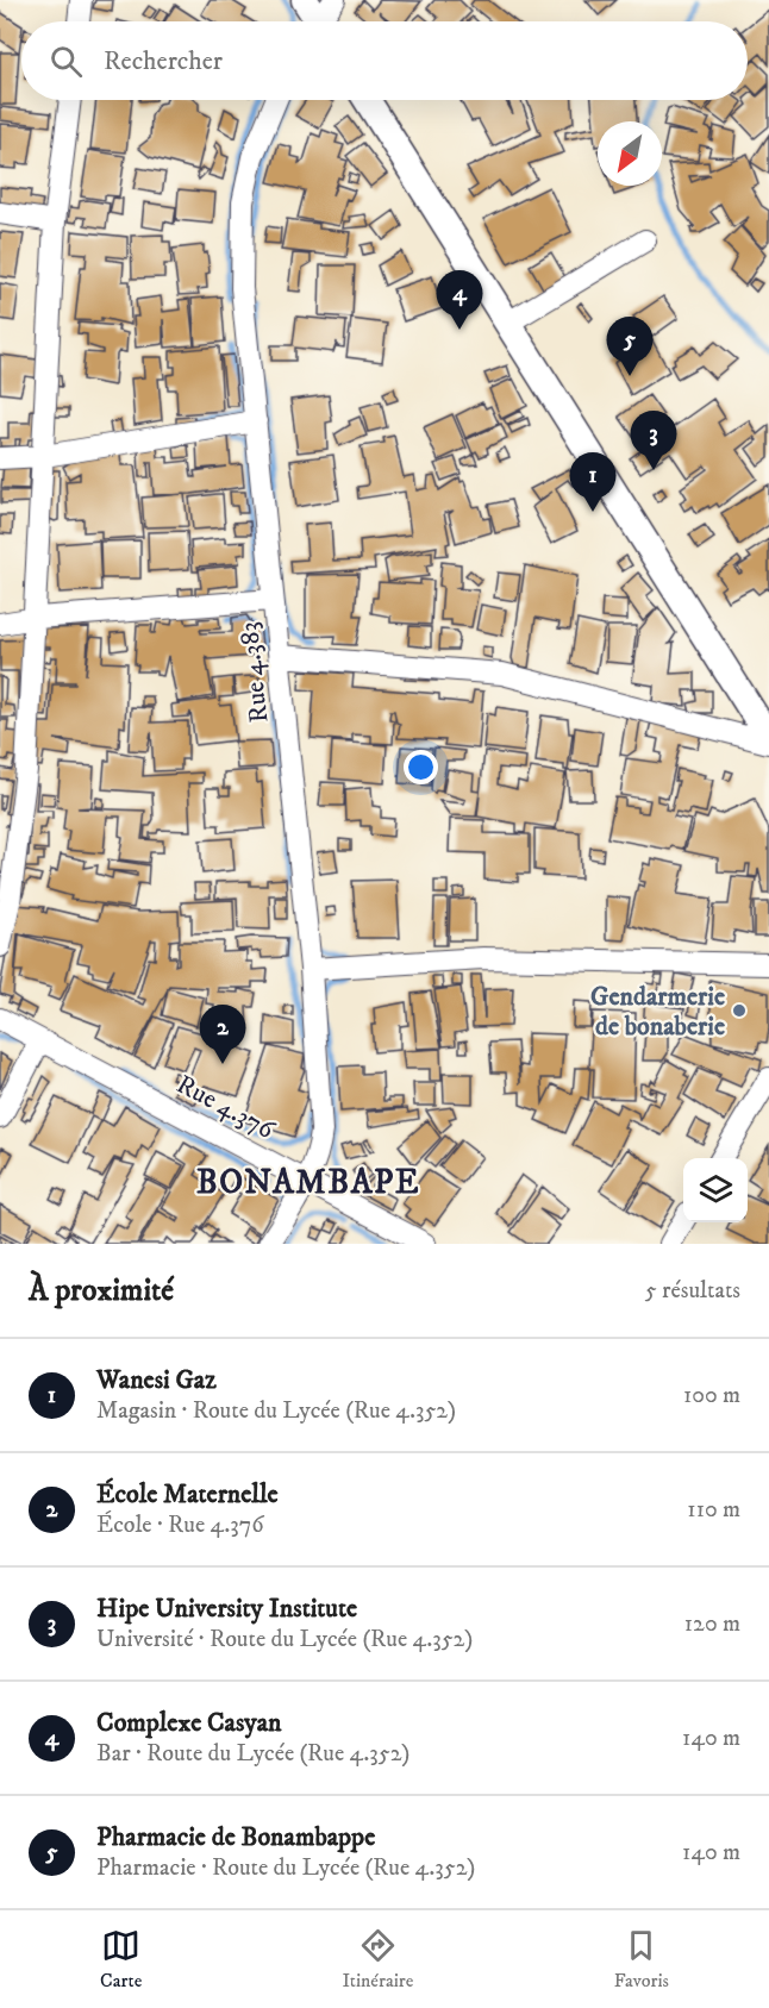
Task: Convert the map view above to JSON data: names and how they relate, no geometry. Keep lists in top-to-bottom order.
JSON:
{
  "streets": {
    "street": ["Rue 4.383", "Rue 4.376"]
  },
  "crossings": [
    ["Rue 4.383", "Rue 4.376"]
  ],
  "districts": ["BONAMBAPE"],
  "places": ["Gendarmerie de bonaberie"],
  "north": "bottom left",
  "page": {
    "search": "Rechercher",
    "pins": [
      "4",
      "5",
      "3",
      "1",
      "2"
    ],
    "heading": ["À proximité", "5 résultats"],
    "list": [
      {
        "mark": "1",
        "name": "Wanesi Gaz",
        "note": "Magasin · Route du Lycée (Rue 4.352)",
        "value": "100 m"
      },
      {
        "mark": "2",
        "name": "École Maternelle",
        "note": "École · Rue 4.376",
        "value": "110 m"
      },
      {
        "mark": "3",
        "name": "Hipe University Institute",
        "note": "Université · Route du Lycée (Rue 4.352)",
        "value": "120 m"
      },
      {
        "mark": "4",
        "name": "Complexe Casyan",
        "note": "Bar · Route du Lycée (Rue 4.352)",
        "value": "140 m"
      },
      {
        "mark": "5",
        "name": "Pharmacie de Bonambappe",
        "note": "Pharmacie · Route du Lycée (Rue 4.352)",
        "value": "140 m"
      }
    ],
    "nav": ["Carte", "Itinéraire", "Favoris"]
  }
}
